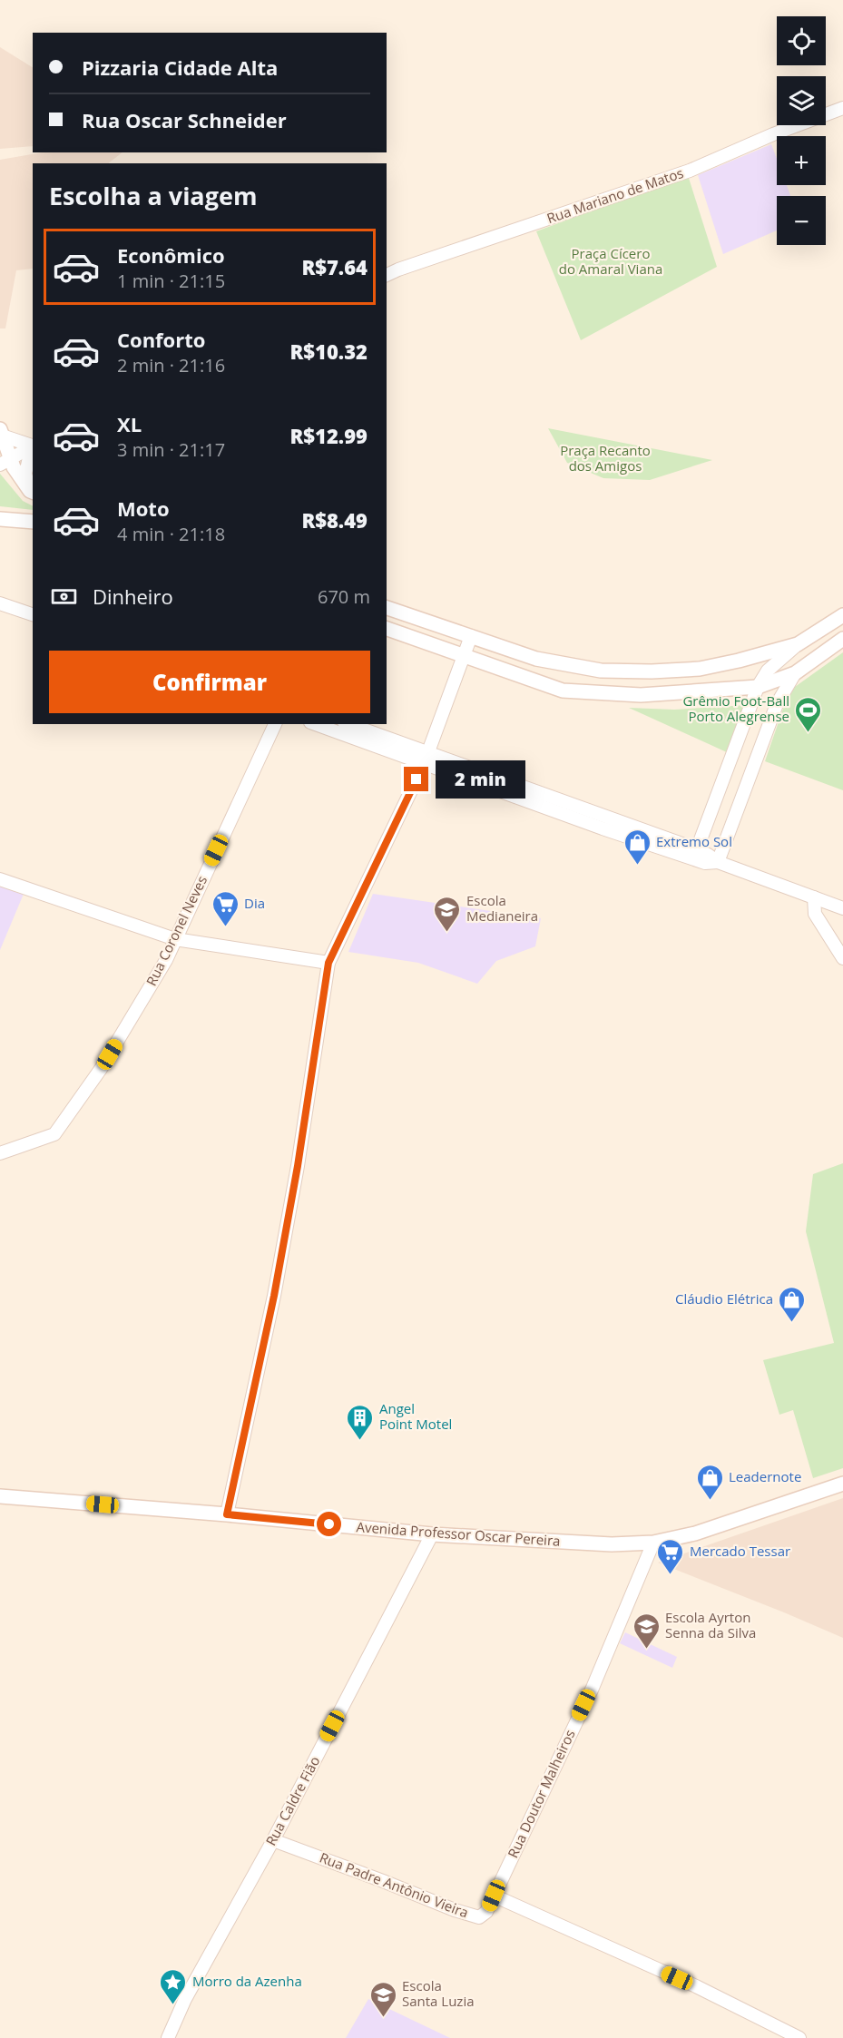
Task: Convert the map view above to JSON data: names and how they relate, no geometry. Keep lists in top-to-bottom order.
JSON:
{
  "streets": {
    "main road": ["Avenida Professor Oscar Pereira"],
    "street": [
      "Rua Mariano de Matos",
      "Rua Coronel Neves",
      "Rua Doutor Malheiros",
      "Rua Caldre Fião",
      "Rua Padre Antônio Vieira"
    ]
  },
  "crossings": [
    ["Avenida Professor Oscar Pereira", "Rua Doutor Malheiros"],
    ["Avenida Professor Oscar Pereira", "Rua Caldre Fião"],
    ["Rua Doutor Malheiros", "Rua Padre Antônio Vieira"],
    ["Rua Caldre Fião", "Rua Padre Antônio Vieira"]
  ],
  "parks": ["Praça Cícero do Amaral Viana", "Praça Recanto dos Amigos"],
  "places": {
    "sports": ["Grêmio Foot-Ball Porto Alegrense"],
    "shop": ["Extremo Sol", "Cláudio Elétrica", "Leadernote"],
    "supermarket": ["Dia", "Mercado Tessar"],
    "school or university": ["Escola Medianeira", "Escola Ayrton Senna da Silva", "Escola Santa Luzia"],
    "building": ["Angel Point Motel"],
    "place": ["Morro da Azenha"]
  },
  "page": {
    "map_buttons": ["+", "−"],
    "banner": ["Pizzaria Cidade Alta", "Rua Oscar Schneider"],
    "heading": "Escolha a viagem",
    "list": [
      {
        "name": "Econômico",
        "note": "1 min · 21:15",
        "value": "R$7.64"
      },
      {
        "name": "Conforto",
        "note": "2 min · 21:16",
        "value": "R$10.32"
      },
      {
        "name": "XL",
        "note": "3 min · 21:17",
        "value": "R$12.99"
      },
      {
        "name": "Moto",
        "note": "4 min · 21:18",
        "value": "R$8.49"
      }
    ],
    "pay": ["Dinheiro", "670 m"],
    "buttons": "Confirmar",
    "bubble": "2 min"
  }
}
